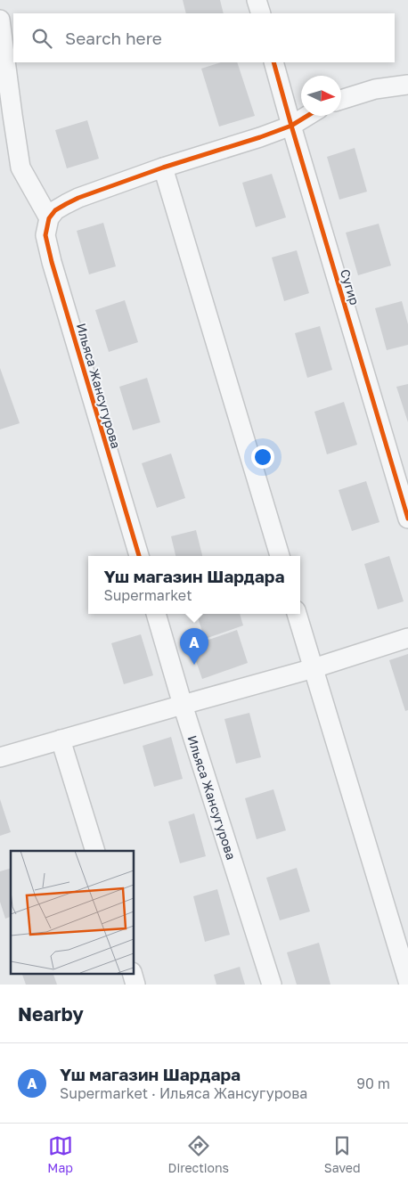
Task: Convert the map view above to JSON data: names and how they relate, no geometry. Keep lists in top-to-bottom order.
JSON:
{
  "streets": {
    "street": ["Сугир", "Ильяса Жансугурова"]
  },
  "north": "right",
  "page": {
    "search": "Search here",
    "popup": ["Үш магазин Шардара", "Supermarket"],
    "pins": "A",
    "heading": "Nearby",
    "list": [
      {
        "mark": "A",
        "name": "Үш магазин Шардара",
        "note": "Supermarket · Ильяса Жансугурова",
        "value": "90 m"
      }
    ],
    "nav": ["Map", "Directions", "Saved"]
  }
}
